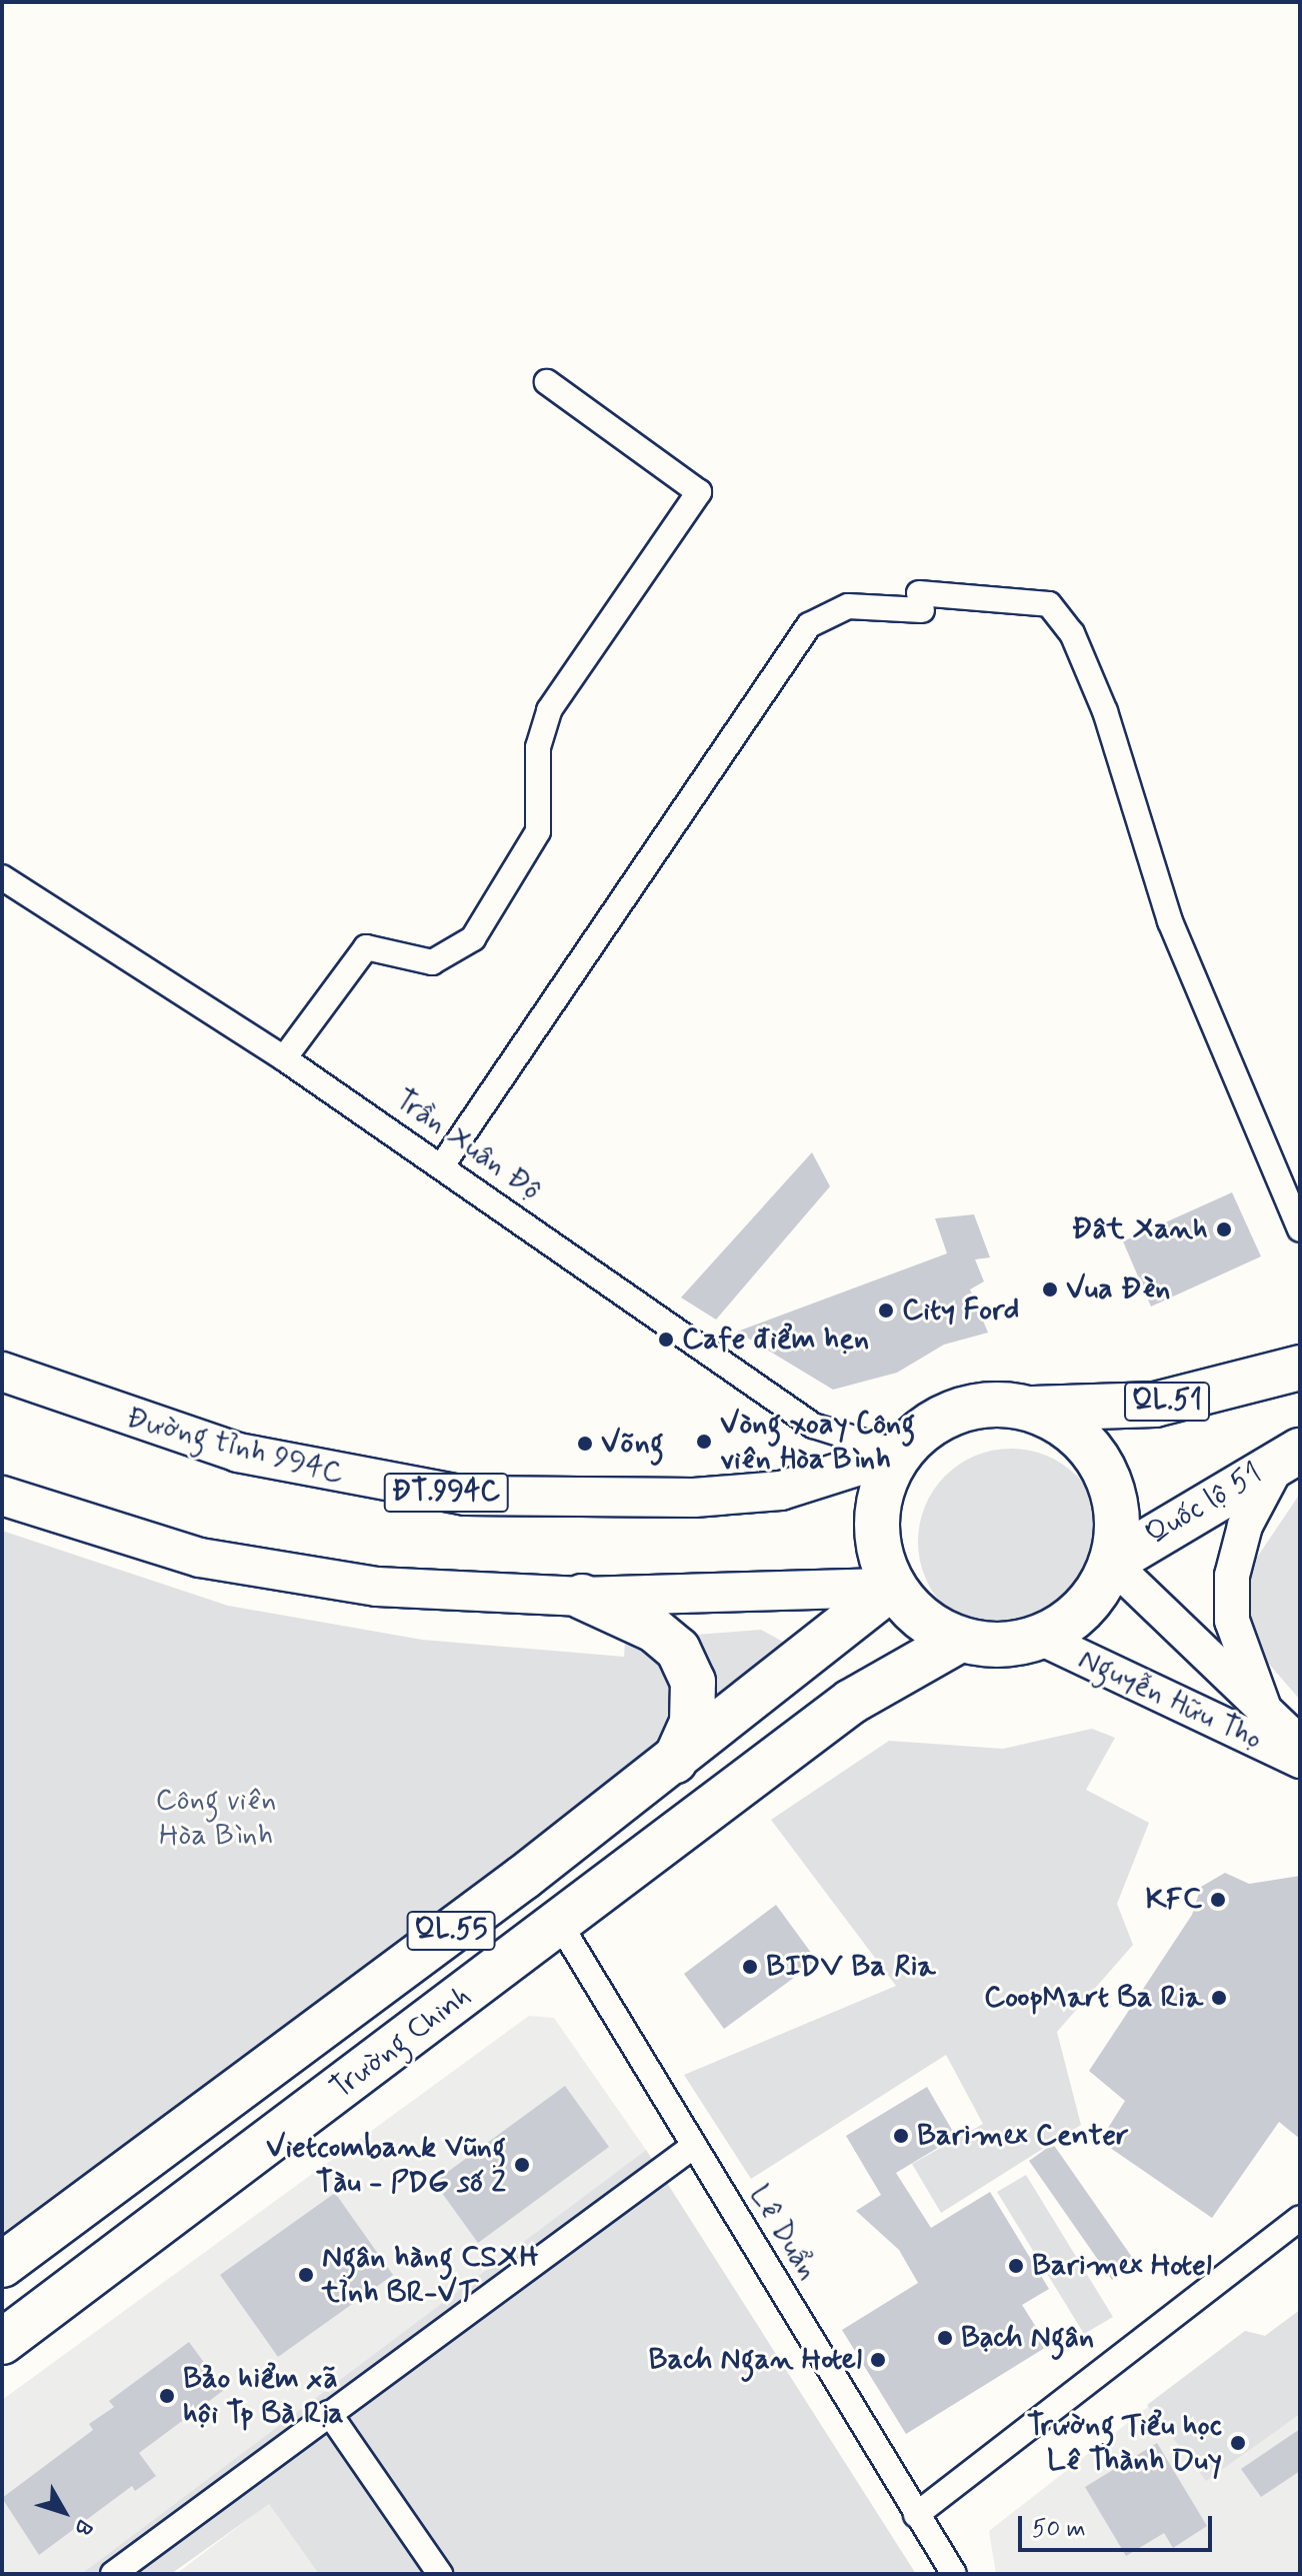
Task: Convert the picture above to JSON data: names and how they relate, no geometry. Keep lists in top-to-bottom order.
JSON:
{
  "streets": {
    "highway": [
      "QL.51",
      "Quốc lộ 51",
      "QL.55",
      "Trường Chinh"
    ],
    "main road": ["Đường tỉnh 994C", "ĐT.994C"],
    "street": ["Trần Xuân Độ", "Nguyễn Hữu Thọ", "Lê Duẩn"]
  },
  "crossings": [
    ["Trần Xuân Độ", "QL.51"],
    ["Trần Xuân Độ", "Đường tỉnh 994C"],
    ["Trần Xuân Độ", "Quốc lộ 51"],
    ["Trần Xuân Độ", "Nguyễn Hữu Thọ"],
    ["Trần Xuân Độ", "Trường Chinh"],
    ["QL.51", "Đường tỉnh 994C"],
    ["QL.51", "Quốc lộ 51"],
    ["QL.51", "Nguyễn Hữu Thọ"],
    ["QL.51", "Trường Chinh"],
    ["Đường tỉnh 994C", "Quốc lộ 51"],
    ["Đường tỉnh 994C", "Nguyễn Hữu Thọ"],
    ["Đường tỉnh 994C", "Trường Chinh"],
    ["Quốc lộ 51", "Nguyễn Hữu Thọ"],
    ["Quốc lộ 51", "Trường Chinh"],
    ["Nguyễn Hữu Thọ", "Trường Chinh"],
    ["Trường Chinh", "Lê Duẩn"]
  ],
  "parks": ["Công viên Hòa Bình"],
  "places": [
    "Đât Xanh",
    "Vua Đèn",
    "City Ford",
    "Cafe điểm hẹn",
    "Vòng xoay Công viên Hòa Bình",
    "Võng",
    "KFC",
    "BIDV Ba Ria",
    "CoopMart Ba Ria",
    "Barimex Center",
    "Vietcombank Vũng Tàu - PDG số 2",
    "Barimex Hotel",
    "Ngân hàng CSXH tỉnh BR-VT",
    "Bạch Ngân",
    "Bach Ngan Hotel",
    "Bảo hiểm xã hội Tp Bà Rịa",
    "Trường Tiểu học Lê Thành Duy"
  ],
  "scale_bar": "50 m",
  "north": "bottom right"
}
